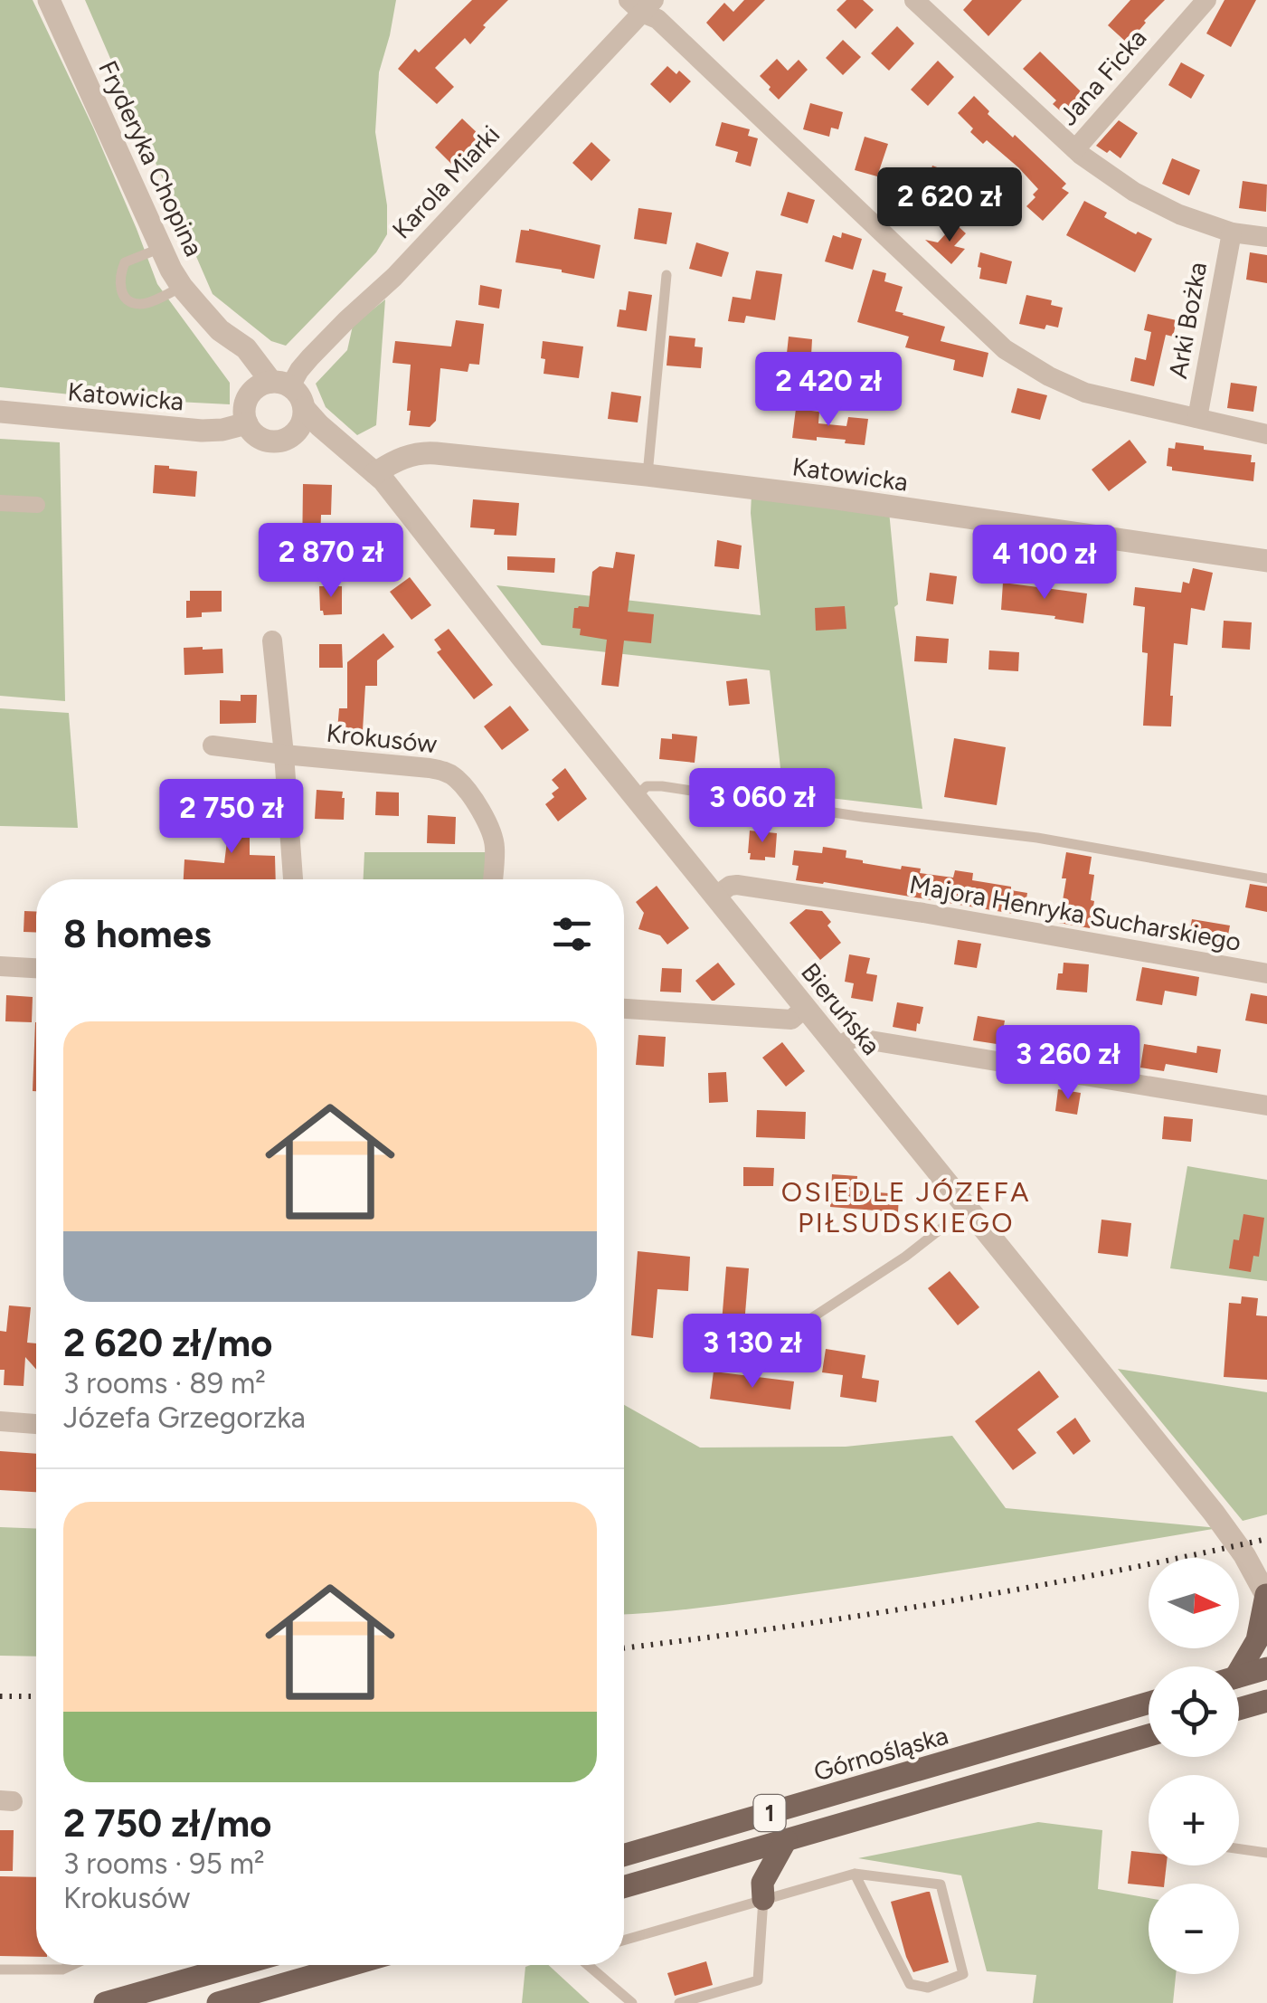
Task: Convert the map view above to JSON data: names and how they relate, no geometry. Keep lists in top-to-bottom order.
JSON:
{
  "streets": {
    "main road": ["Górnośląska", "1"],
    "street": [
      "Jana Ficka",
      "Fryderyka Chopina",
      "Karola Miarki",
      "Arki Bożka",
      "Katowicka",
      "Krokusów",
      "Majora Henryka Sucharskiego",
      "Bieruńska"
    ]
  },
  "crossings": [
    ["Fryderyka Chopina", "Karola Miarki"],
    ["Fryderyka Chopina", "Katowicka"],
    ["Fryderyka Chopina", "Bieruńska"],
    ["Karola Miarki", "Katowicka"],
    ["Karola Miarki", "Bieruńska"],
    ["Katowicka", "Bieruńska"],
    ["Majora Henryka Sucharskiego", "Bieruńska"]
  ],
  "districts": ["OSIEDLE JÓZEFA PIŁSUDSKIEGO"],
  "north": "right",
  "page": {
    "price": [
      "2 620 zł",
      "2 420 zł",
      "2 870 zł",
      "4 100 zł",
      "3 060 zł",
      "2 750 zł",
      "3 260 zł",
      "3 130 zł"
    ],
    "heading": "8 homes",
    "list": [
      {
        "name": "2 620 zł/mo",
        "note": "3 rooms · 89 m² · Józefa Grzegorzka"
      },
      {
        "name": "2 750 zł/mo",
        "note": "3 rooms · 95 m² · Krokusów"
      }
    ],
    "map_buttons": ["+", "−"]
  }
}
